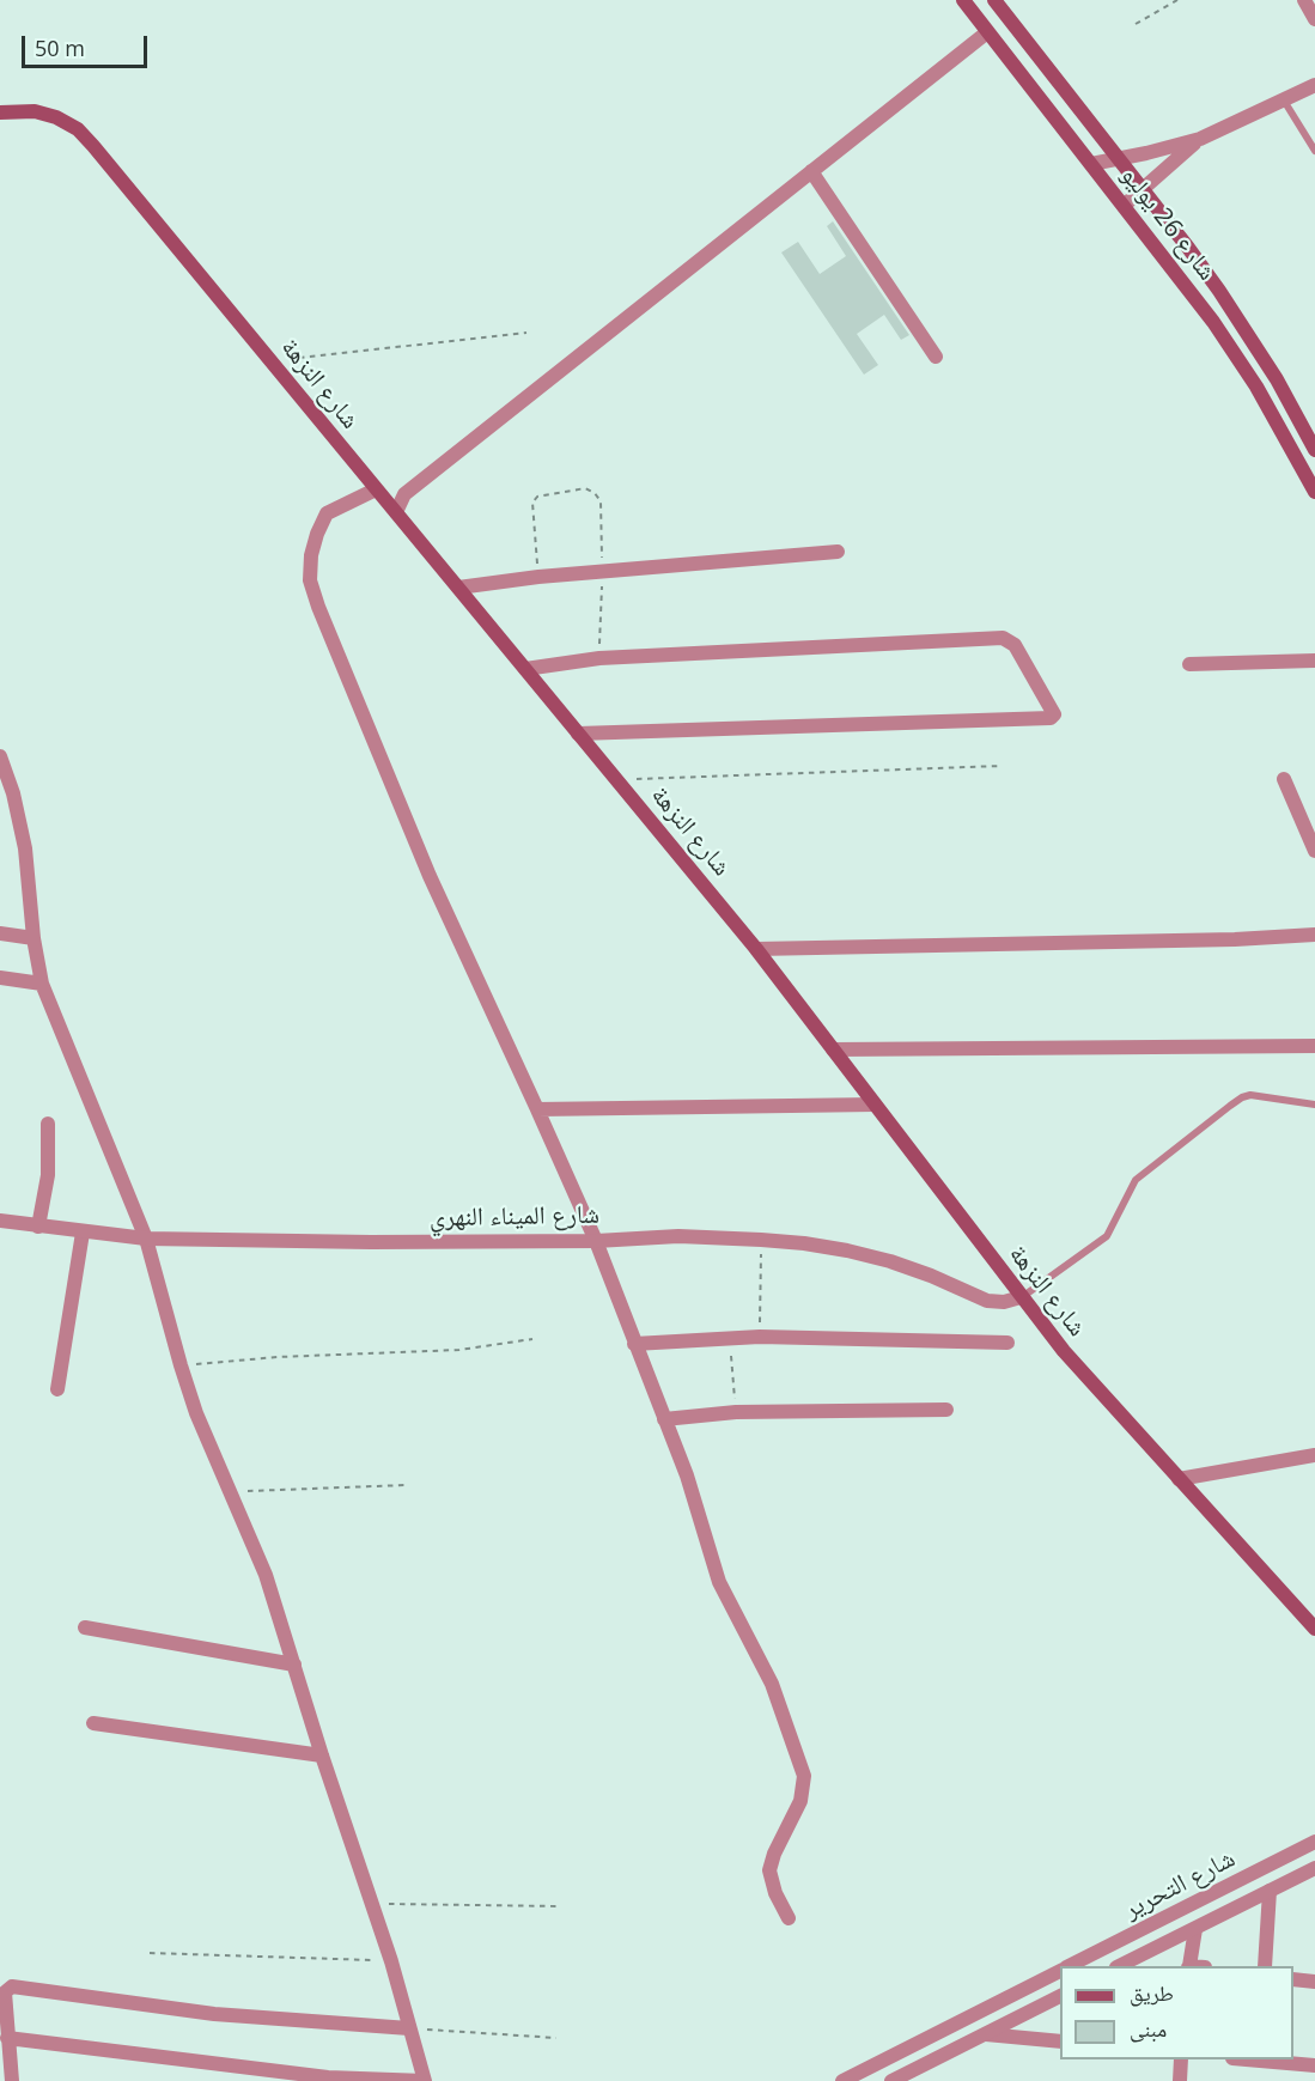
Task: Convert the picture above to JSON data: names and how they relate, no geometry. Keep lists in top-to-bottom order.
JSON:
{
  "streets": {
    "main road": ["شارع 26 يوليو", "شارع النزهة"],
    "street": ["شارع الميناء النهري", "شارع التحرير"]
  },
  "crossings": [
    ["شارع النزهة", "شارع الميناء النهري"]
  ],
  "legend": ["طريق", "مبنى"],
  "scale_bar": "50 m"
}
